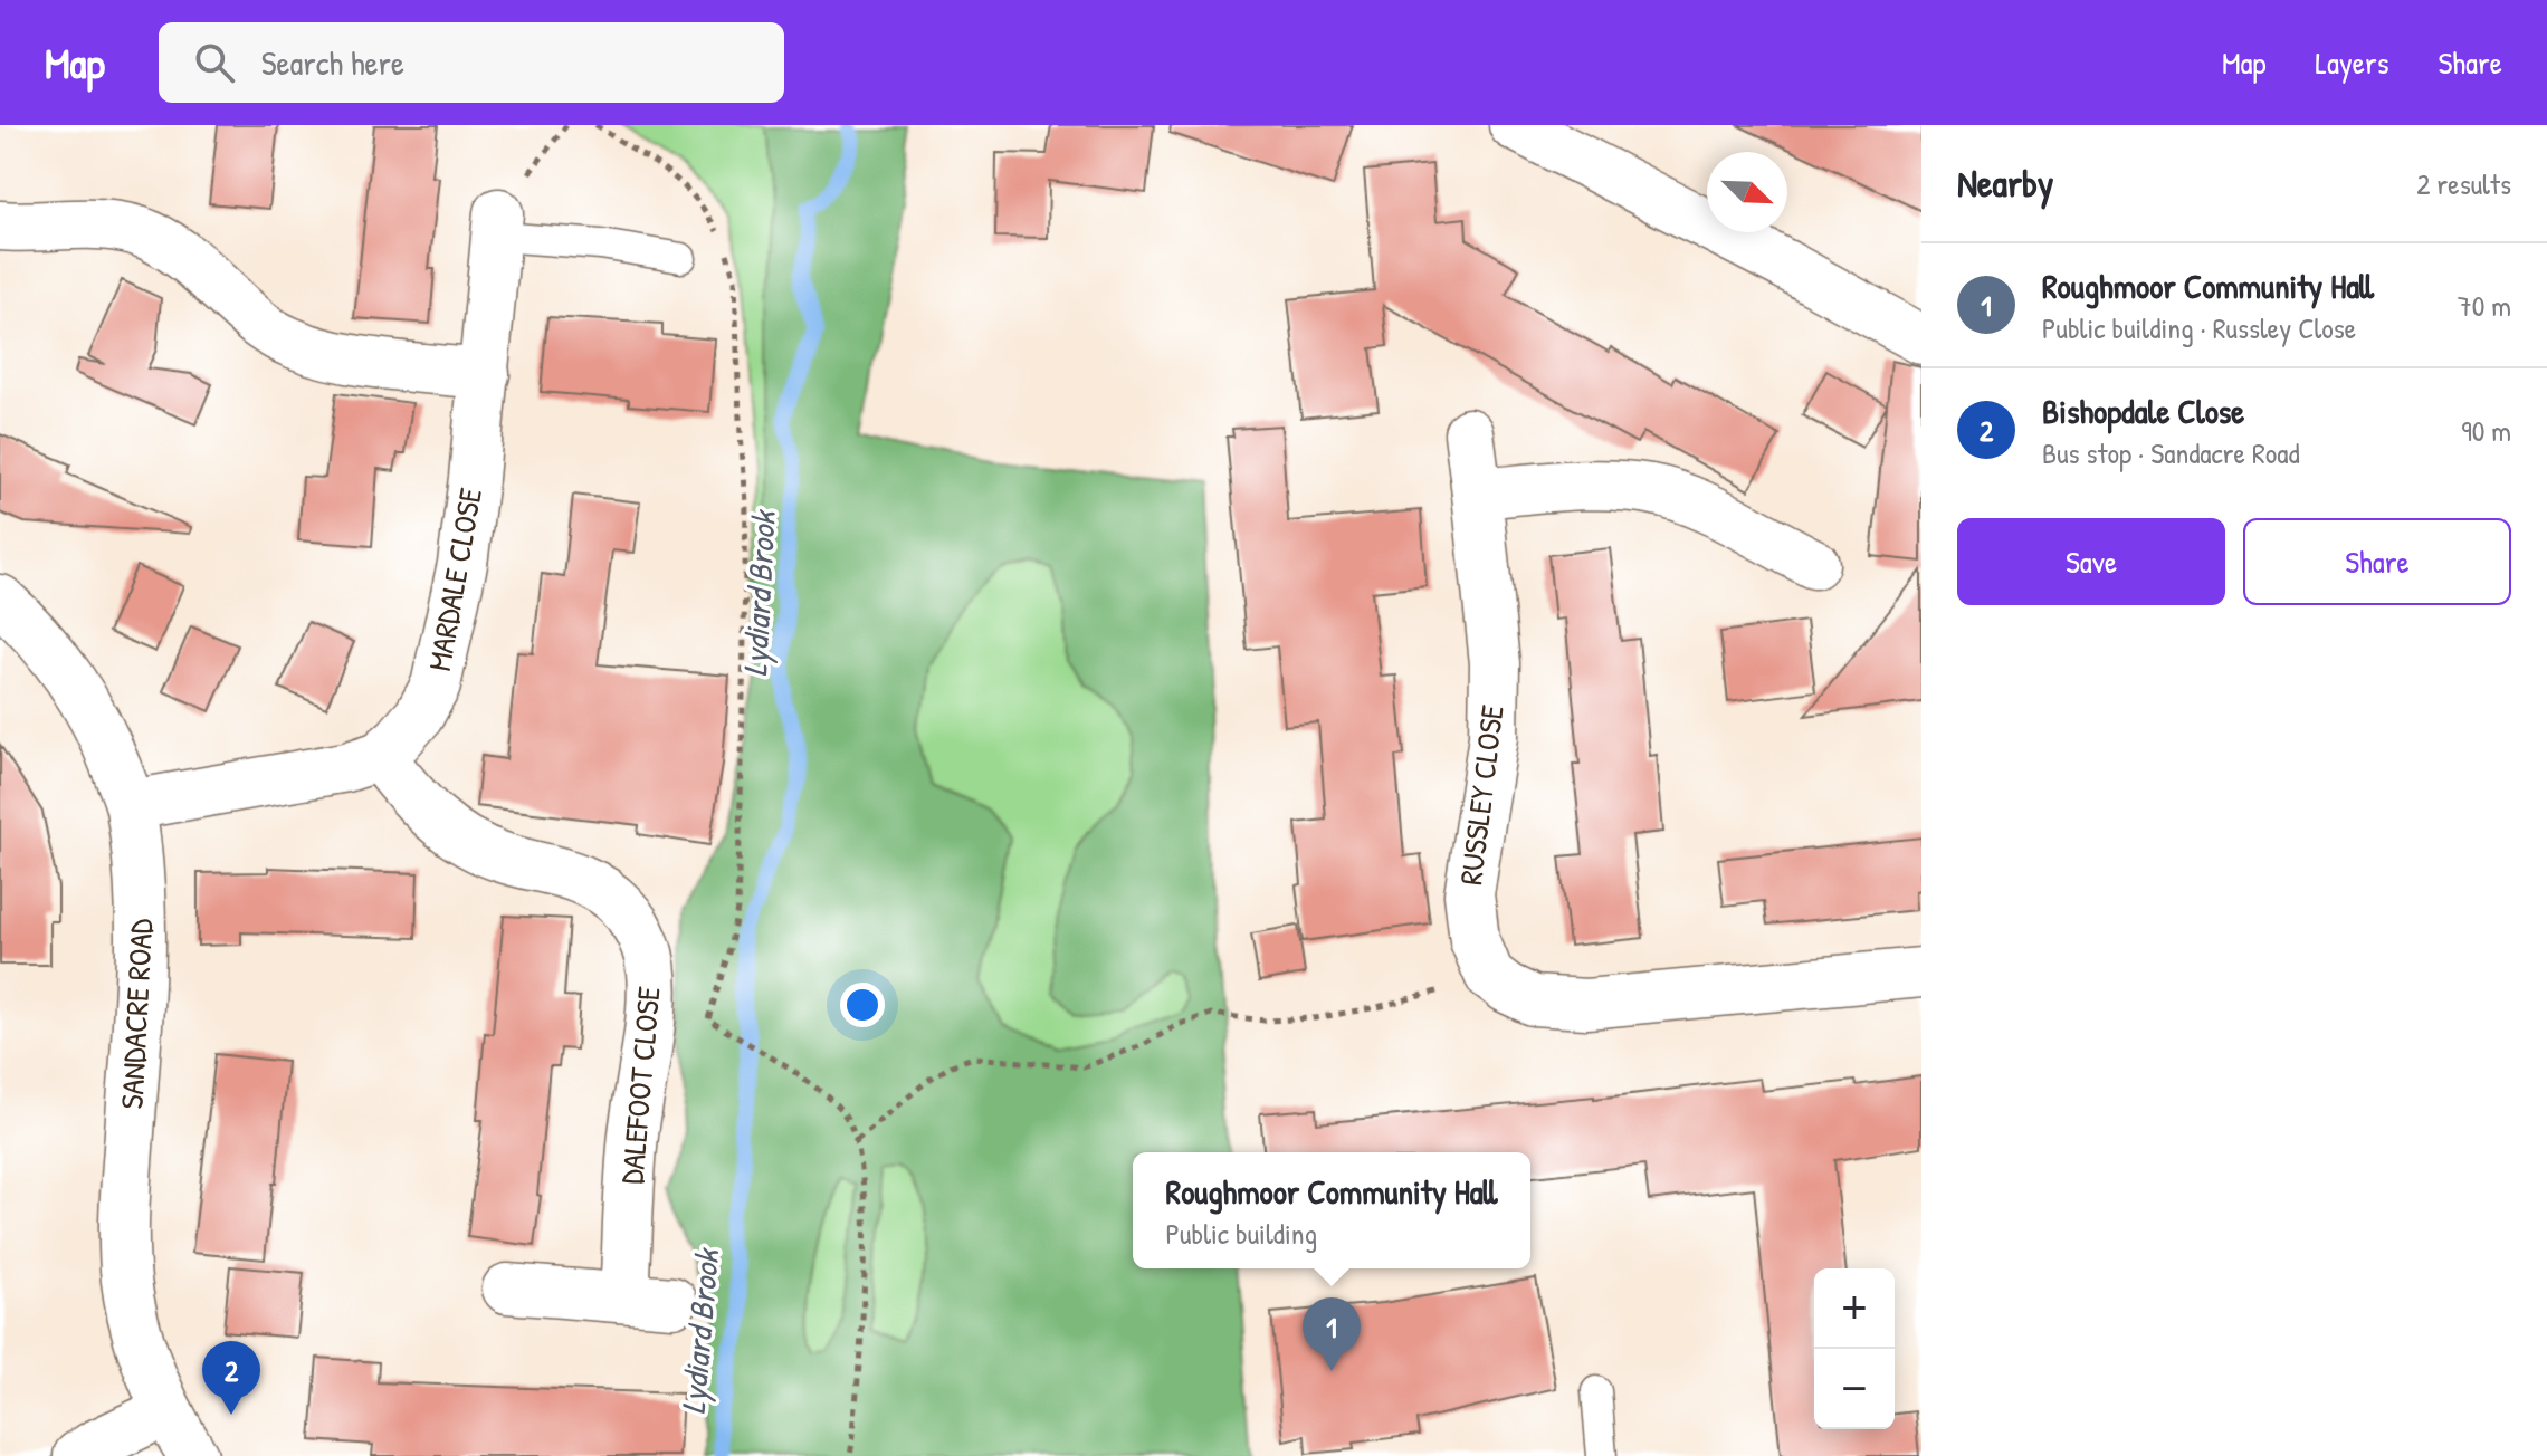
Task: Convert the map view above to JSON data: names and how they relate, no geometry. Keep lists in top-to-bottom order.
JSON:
{
  "streets": {
    "street": [
      "MARDALE CLOSE",
      "RUSSLEY CLOSE",
      "SANDACRE ROAD",
      "DALEFOOT CLOSE"
    ]
  },
  "crossings": [
    ["MARDALE CLOSE", "SANDACRE ROAD"],
    ["MARDALE CLOSE", "DALEFOOT CLOSE"]
  ],
  "water": ["Lydiard Brook"],
  "north": "bottom right",
  "page": {
    "header": "Map",
    "search": "Search here",
    "nav": ["Map", "Layers", "Share"],
    "heading": ["Nearby", "2 results"],
    "list": [
      {
        "mark": "1",
        "name": "Roughmoor Community Hall",
        "note": "Public building · Russley Close",
        "value": "70 m"
      },
      {
        "mark": "2",
        "name": "Bishopdale Close",
        "note": "Bus stop · Sandacre Road",
        "value": "90 m"
      }
    ],
    "buttons": ["Save", "Share"],
    "popup": ["Roughmoor Community Hall", "Public building"],
    "map_buttons": ["+", "−"],
    "pins": ["1", "2"]
  }
}
